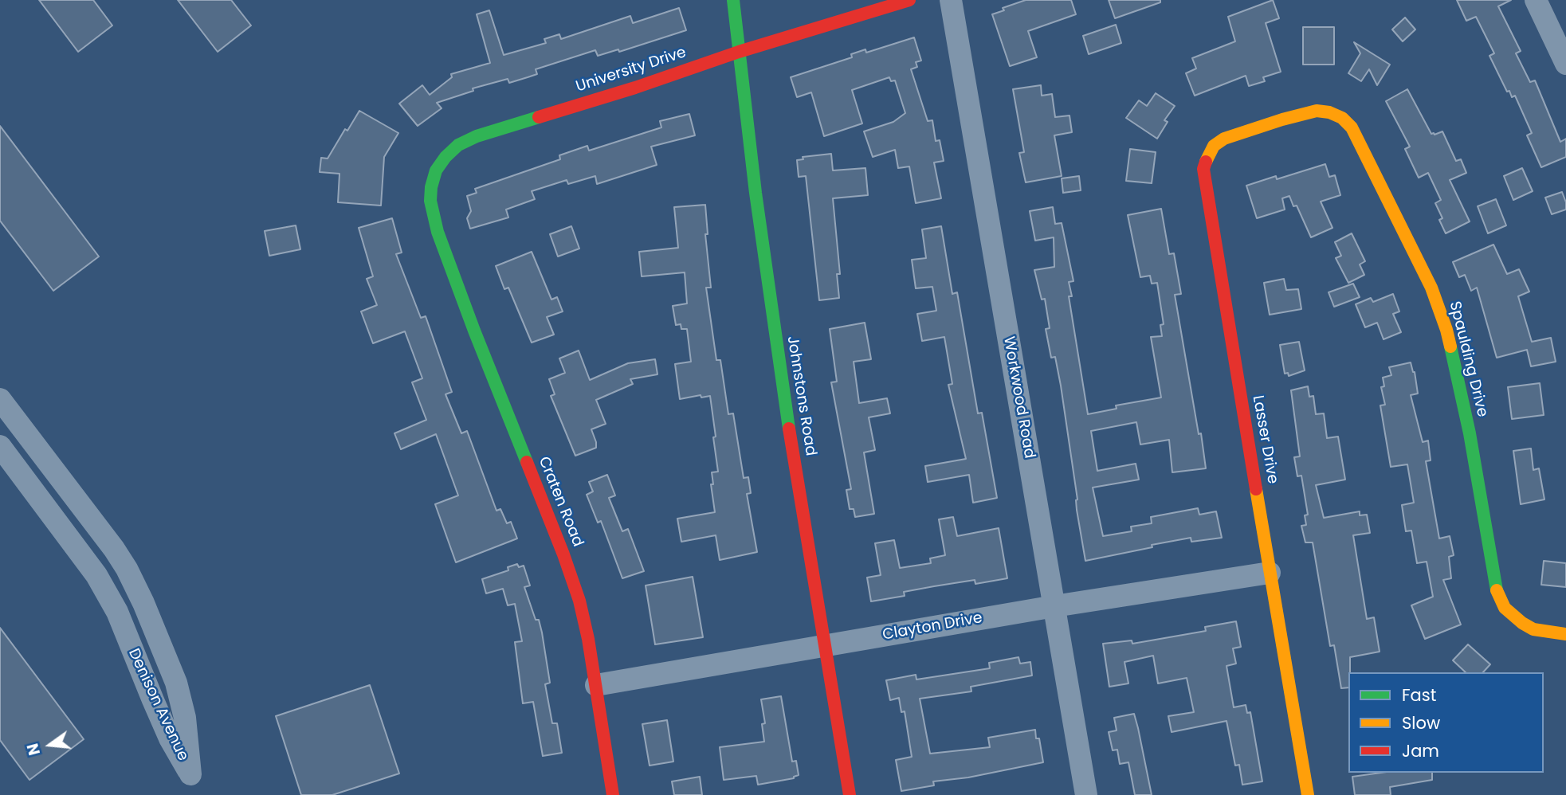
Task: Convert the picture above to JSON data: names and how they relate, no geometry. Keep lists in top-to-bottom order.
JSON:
{
  "streets": {
    "street": [
      "University Drive",
      "Spaulding Drive",
      "Johnstons Road",
      "Workwood Road",
      "Lasser Drive",
      "Craten Road",
      "Clayton Drive",
      "Denison Avenue"
    ]
  },
  "crossings": [
    ["University Drive", "Johnstons Road"],
    ["University Drive", "Craten Road"],
    ["Spaulding Drive", "Lasser Drive"],
    ["Johnstons Road", "Clayton Drive"],
    ["Workwood Road", "Clayton Drive"],
    ["Lasser Drive", "Clayton Drive"],
    ["Craten Road", "Clayton Drive"]
  ],
  "legend": ["Fast", "Slow", "Jam"],
  "north": "left"
}
